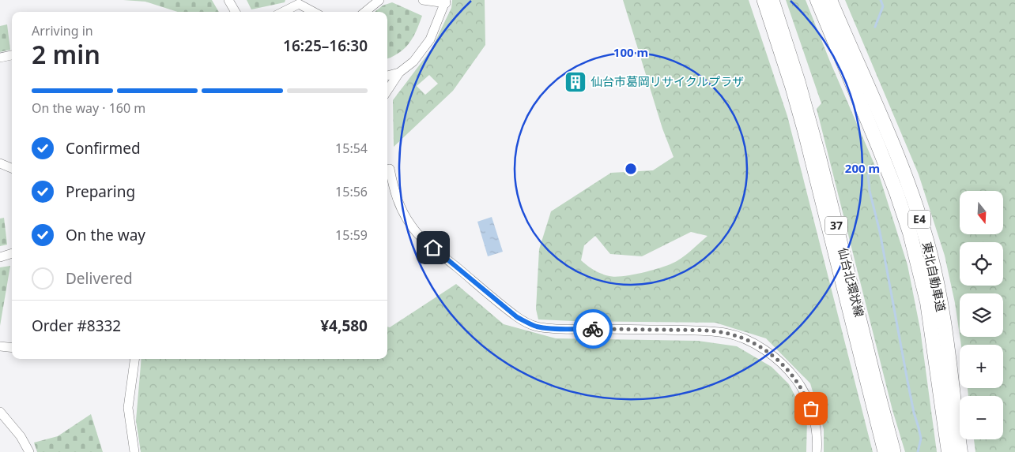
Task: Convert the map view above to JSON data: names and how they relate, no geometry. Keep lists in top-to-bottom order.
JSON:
{
  "streets": {
    "highway": ["E4", "東北自動車道"],
    "main road": ["37", "仙台北環状線"]
  },
  "places": {
    "building": ["仙台市葛岡リサイクルプラザ"]
  },
  "north": "bottom",
  "page": {
    "heading": ["2 min", "Arriving in", "16:25–16:30"],
    "panel": ["Order #8332", "¥4,580"],
    "bar": "On the way · 160 m",
    "list": [
      ["Confirmed", "15:54"],
      ["Preparing", "15:56"],
      ["On the way", "15:59"],
      "Delivered"
    ],
    "map_buttons": ["+", "−"]
  },
  "rings": ["100 m", "200 m"]
}
